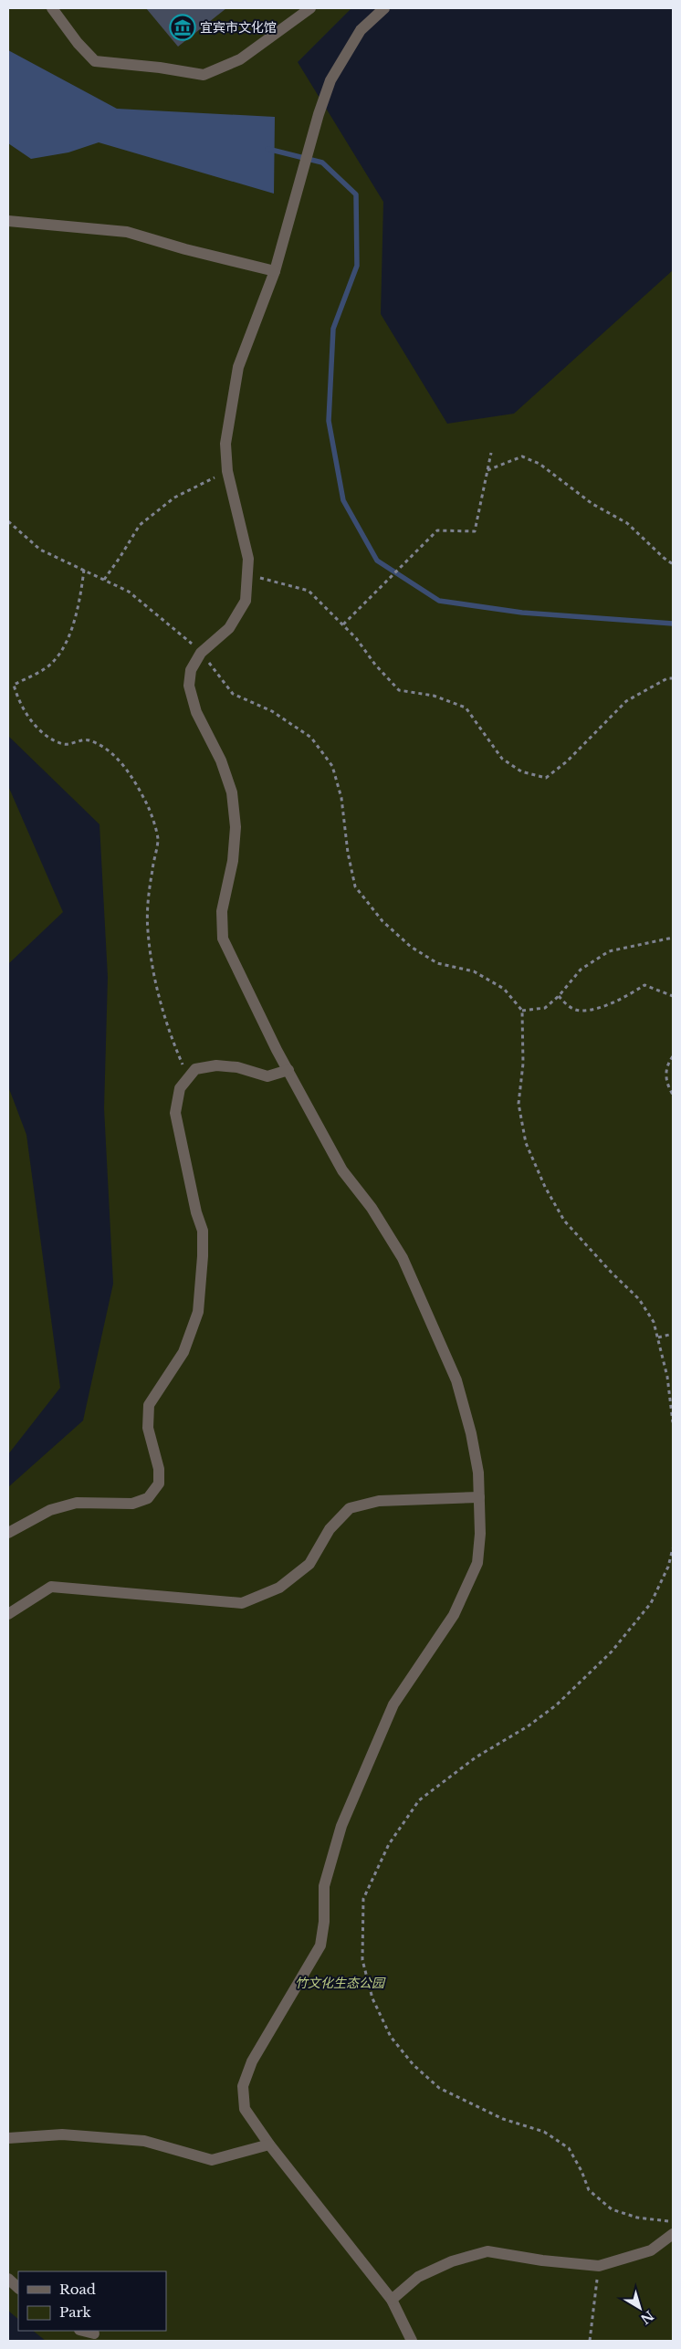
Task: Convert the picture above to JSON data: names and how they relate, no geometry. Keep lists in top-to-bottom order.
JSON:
{
  "parks": ["竹文化生态公园"],
  "places": {
    "museum": ["宜宾市文化馆"]
  },
  "legend": ["Road", "Park"],
  "north": "bottom right"
}
